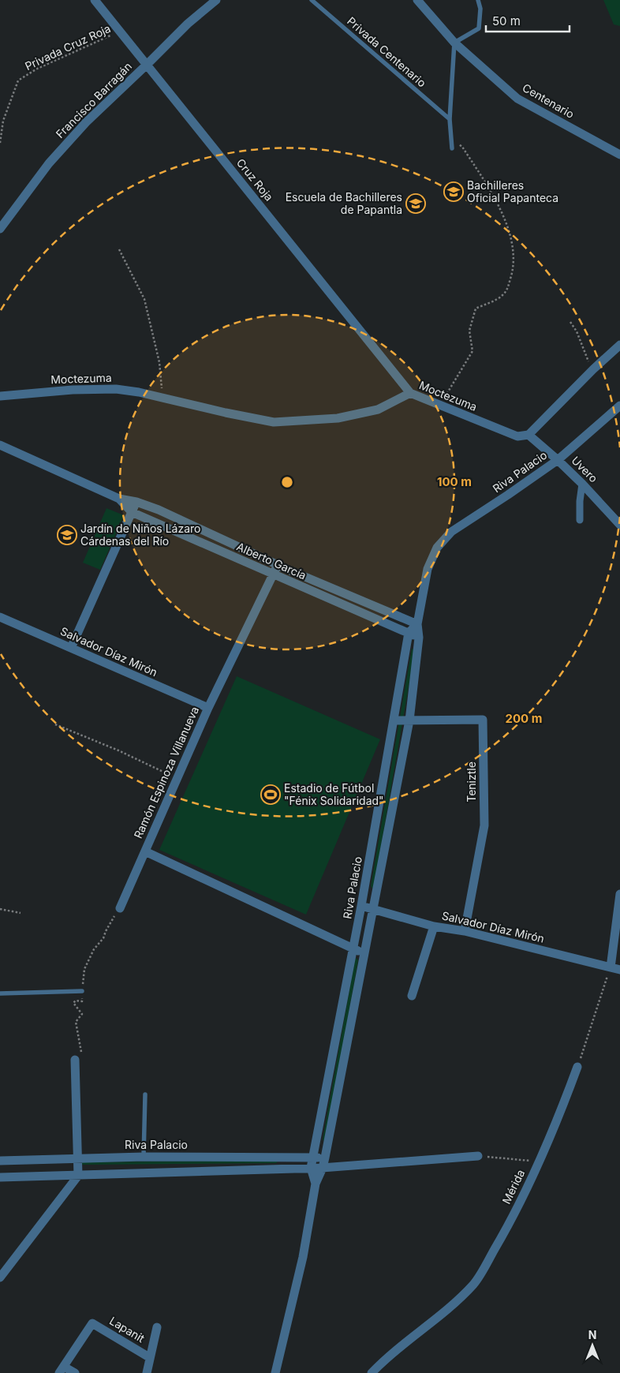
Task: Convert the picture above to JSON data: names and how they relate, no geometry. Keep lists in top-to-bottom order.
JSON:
{
  "streets": {
    "street": [
      "Francisco Barragán",
      "Centenario",
      "Cruz Roja",
      "Moctezuma",
      "Uvero",
      "Riva Palacio",
      "Alberto García",
      "Salvador Díaz Mirón",
      "Ramón Espinoza Villanueva",
      "Teniztle",
      "Mérida",
      "Lapanit"
    ],
    "lane": ["Privada Centenario"],
    "path": ["Privada Cruz Roja"]
  },
  "crossings": [
    ["Privada Cruz Roja", "Cruz Roja"],
    ["Francisco Barragán", "Cruz Roja"],
    ["Cruz Roja", "Moctezuma"],
    ["Moctezuma", "Uvero"],
    ["Uvero", "Riva Palacio"],
    ["Riva Palacio", "Alberto García"],
    ["Riva Palacio", "Salvador Díaz Mirón"],
    ["Riva Palacio", "Teniztle"],
    ["Alberto García", "Ramón Espinoza Villanueva"],
    ["Salvador Díaz Mirón", "Ramón Espinoza Villanueva"],
    ["Salvador Díaz Mirón", "Teniztle"]
  ],
  "places": {
    "school or university": ["Bachilleres Oficial Papanteca", "Escuela de Bachilleres de Papantla", "Jardín de Niños Lázaro Cárdenas del Río"],
    "sports": ["Estadio de Fútbol \"Fénix Solidaridad\""]
  },
  "scale_bar": "50 m",
  "north": "top",
  "rings": ["100 m", "200 m"]
}
